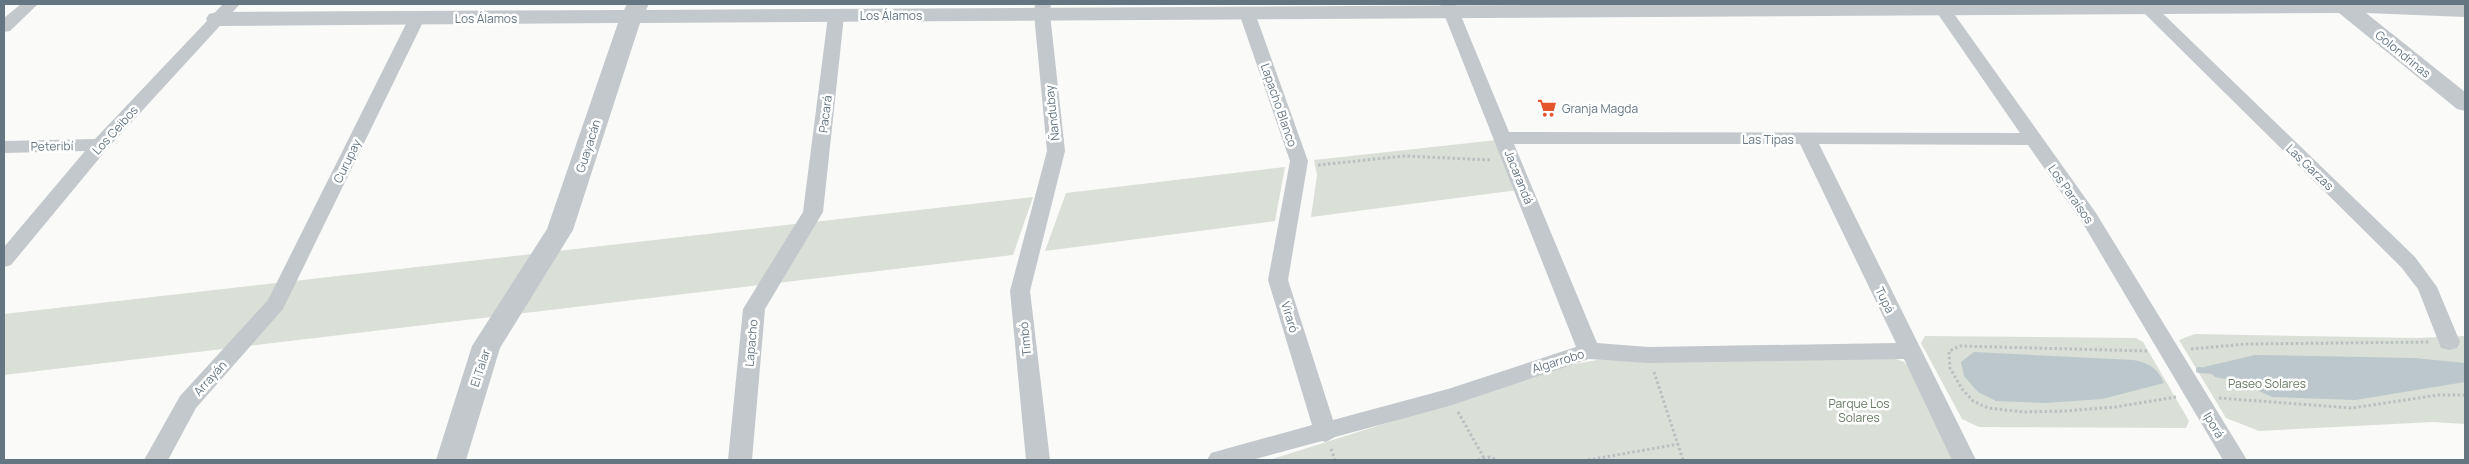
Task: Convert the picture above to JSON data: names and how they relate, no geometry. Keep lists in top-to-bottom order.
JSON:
{
  "streets": {
    "street": [
      "Los Álamos",
      "Golondrinas",
      "Lapacho Blanco",
      "Ñandubay",
      "Pacará",
      "Los Ceibos",
      "Las Tipas",
      "Peteribí",
      "Guayacán",
      "Curupay",
      "Las Garzas",
      "Jacarandá",
      "Los Paraísos",
      "Tupá",
      "Viraró",
      "Timbó",
      "Lapacho",
      "Algarrobo",
      "El Talar",
      "Arrayán",
      "Iporá"
    ]
  },
  "crossings": [
    ["Los Álamos", "Golondrinas"],
    ["Los Álamos", "Lapacho Blanco"],
    ["Los Álamos", "Ñandubay"],
    ["Los Álamos", "Pacará"],
    ["Los Álamos", "Los Ceibos"],
    ["Los Álamos", "Guayacán"],
    ["Los Álamos", "Curupay"],
    ["Los Álamos", "Las Garzas"],
    ["Los Álamos", "Jacarandá"],
    ["Los Álamos", "Los Paraísos"],
    ["Lapacho Blanco", "Viraró"],
    ["Ñandubay", "Timbó"],
    ["Pacará", "Lapacho"],
    ["Los Ceibos", "Peteribí"],
    ["Las Tipas", "Jacarandá"],
    ["Las Tipas", "Los Paraísos"],
    ["Las Tipas", "Tupá"],
    ["Guayacán", "El Talar"],
    ["Curupay", "Arrayán"],
    ["Jacarandá", "Algarrobo"],
    ["Los Paraísos", "Iporá"],
    ["Tupá", "Algarrobo"],
    ["Viraró", "Algarrobo"]
  ],
  "parks": ["Paseo Solares", "Parque Los Solares"],
  "places": {
    "supermarket": ["Granja Magda"]
  }
}
